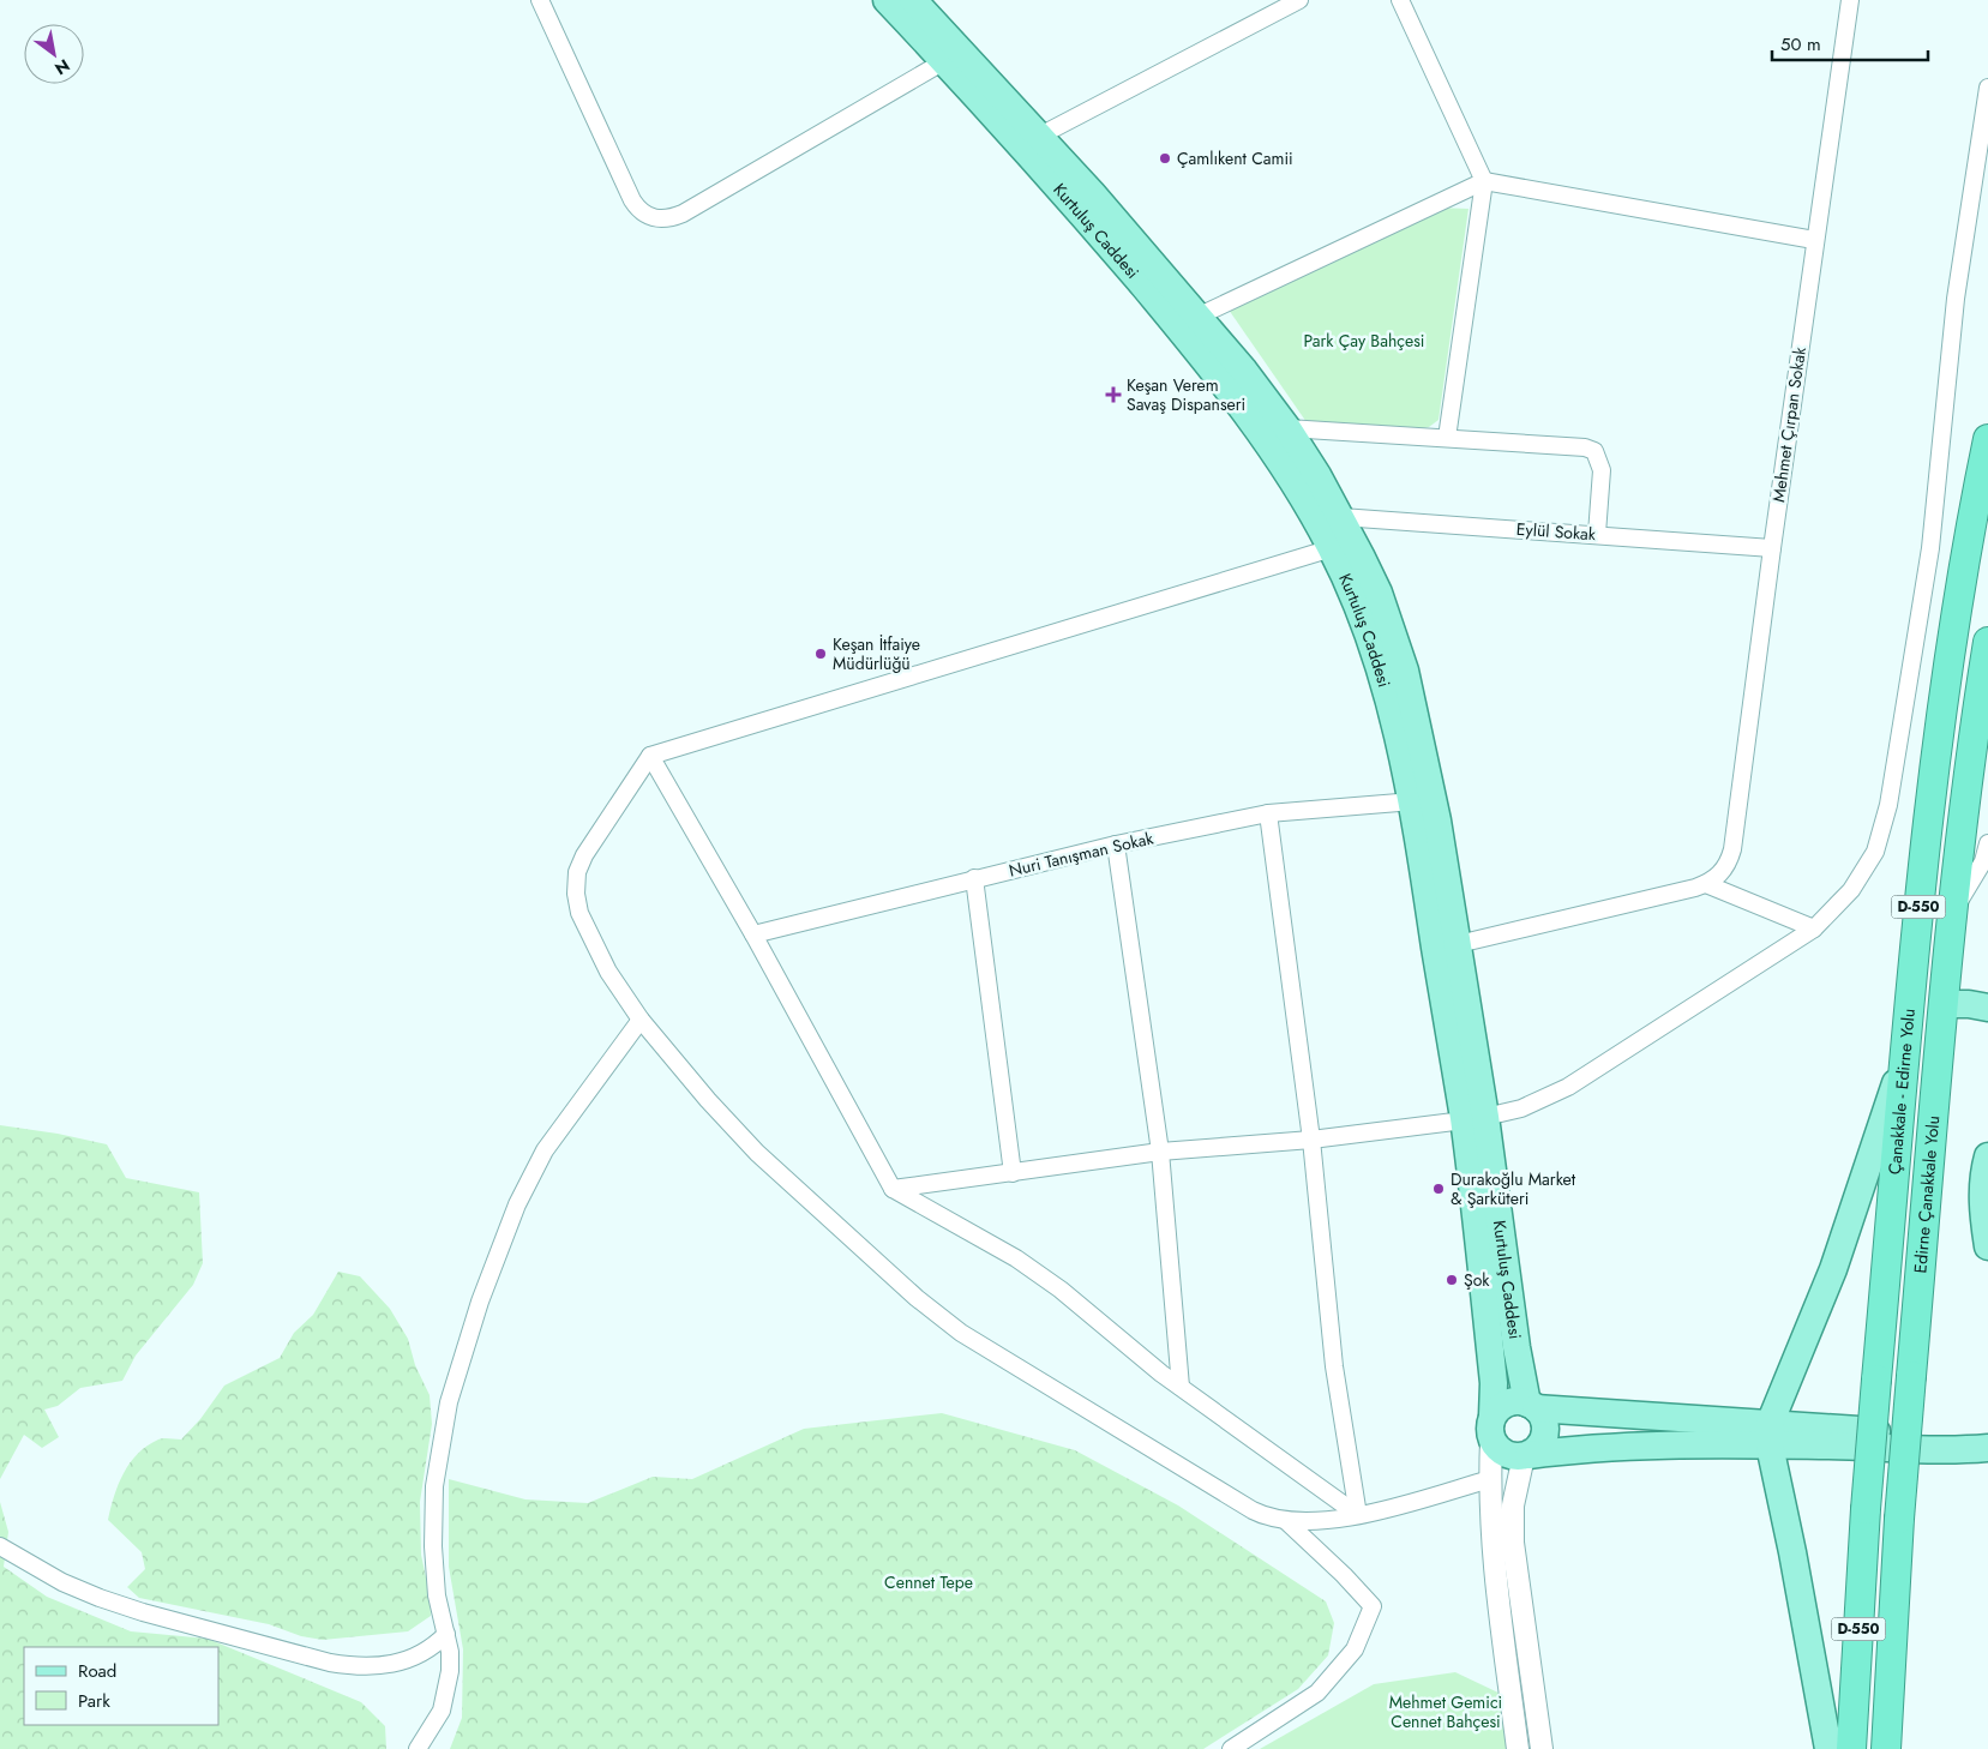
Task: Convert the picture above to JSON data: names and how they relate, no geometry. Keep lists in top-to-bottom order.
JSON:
{
  "streets": {
    "highway": ["D-550", "Çanakkale - Edirne Yolu", "Edirne Çanakkale Yolu"],
    "main road": ["Kurtuluş Caddesi"],
    "street": ["Mehmet Çırpan Sokak", "Eylül Sokak", "Nuri Tanışman Sokak"]
  },
  "crossings": [
    ["Kurtuluş Caddesi", "Eylül Sokak"],
    ["Kurtuluş Caddesi", "Nuri Tanışman Sokak"],
    ["Mehmet Çırpan Sokak", "Eylül Sokak"]
  ],
  "parks": ["Park Çay Bahçesi", "Cennet Tepe", "Mehmet Gemici Cennet Bahçesi"],
  "places": {
    "other": [
      "Çamlıkent Camii",
      "Keşan İtfaiye Müdürlüğü",
      "Durakoğlu Market & Şarküteri",
      "Şok"
    ],
    "health": ["Keşan Verem Savaş Dispanseri"]
  },
  "legend": ["Road", "Park"],
  "scale_bar": "50 m",
  "north": "bottom right"
}
